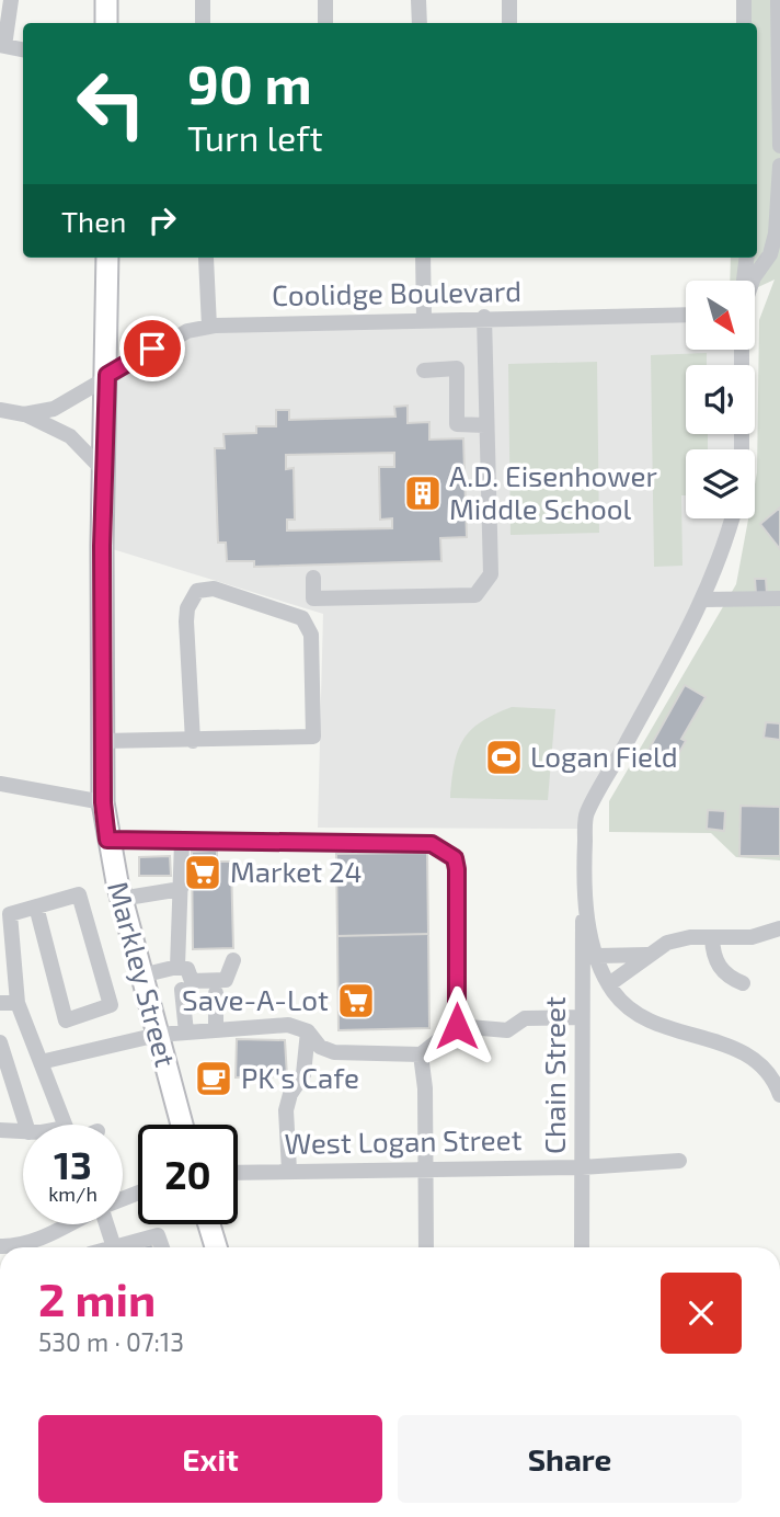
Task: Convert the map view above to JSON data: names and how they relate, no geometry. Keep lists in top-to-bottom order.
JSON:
{
  "streets": {
    "highway": ["Markley Street"],
    "street": ["Coolidge Boulevard", "Chain Street", "West Logan Street"]
  },
  "crossings": [
    ["Coolidge Boulevard", "Markley Street"],
    ["Chain Street", "West Logan Street"]
  ],
  "places": {
    "building": ["A.D. Eisenhower Middle School"],
    "sports": ["Logan Field"],
    "supermarket": ["Market 24", "Save-A-Lot"],
    "cafe": ["PK's Cafe"]
  },
  "north": "bottom right",
  "page": {
    "turn": ["90 m", "Turn left"],
    "then": "Then",
    "speed": "13 km/h",
    "limit": "20",
    "heading": ["2 min", "530 m · 07:13"],
    "buttons": ["Exit", "Share"]
  }
}
